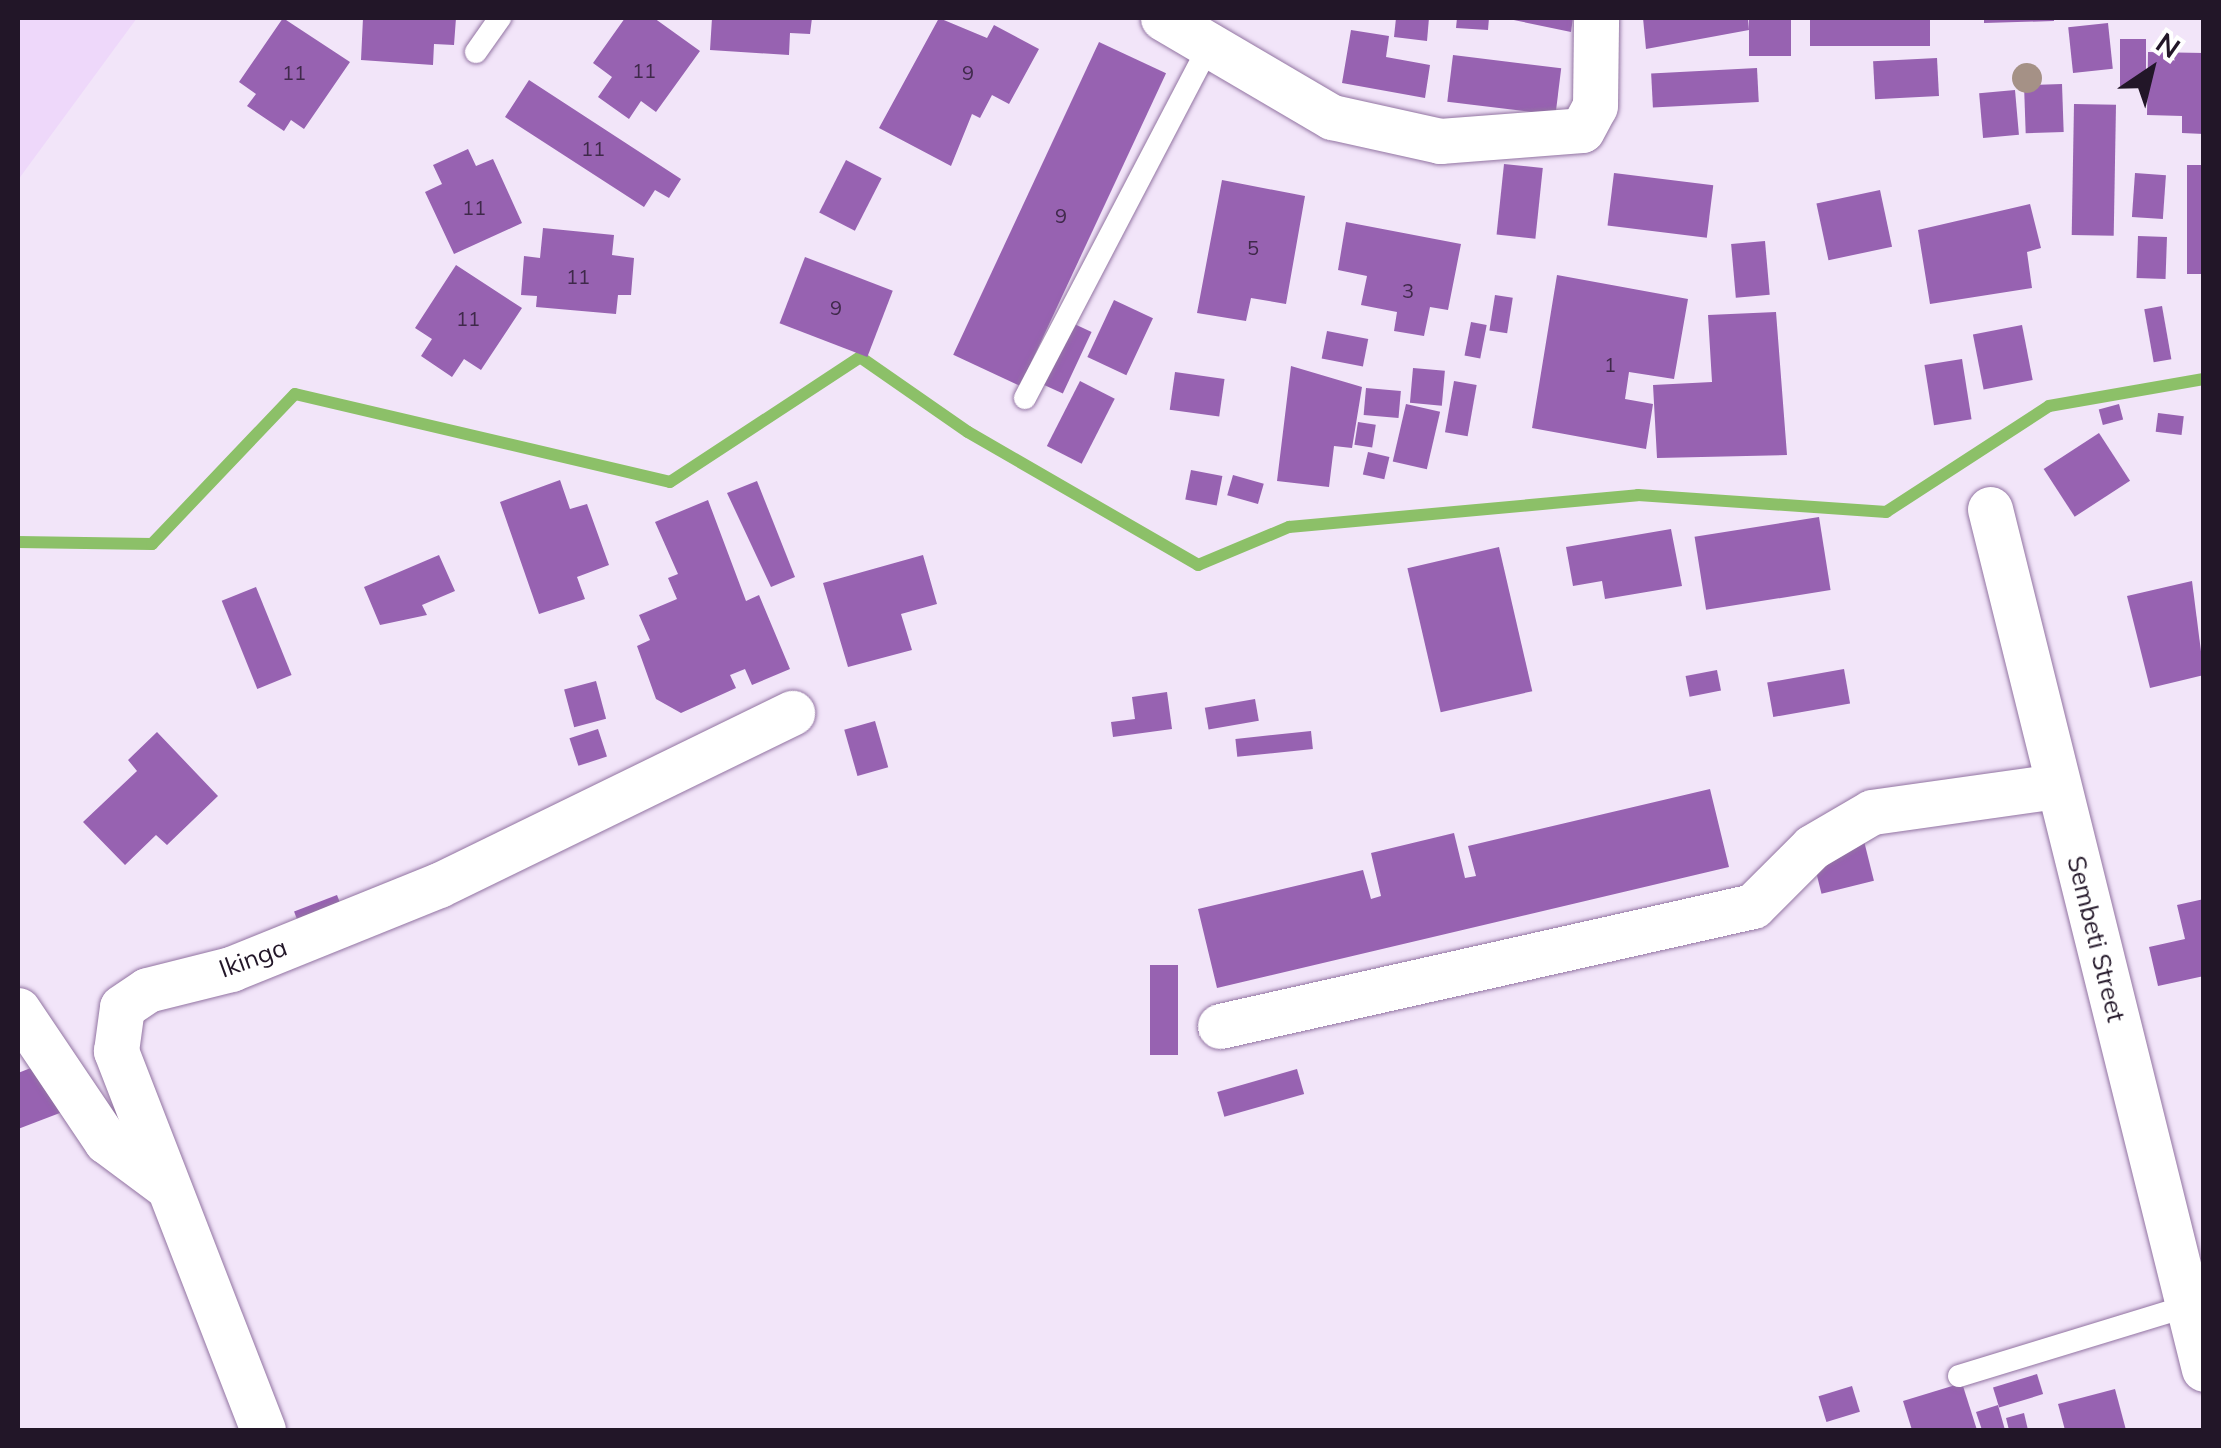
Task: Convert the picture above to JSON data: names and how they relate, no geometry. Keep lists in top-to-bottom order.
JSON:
{
  "streets": {
    "street": ["Sembeti Street", "Ikinga"]
  },
  "house_numbers": [
    "11",
    "11",
    "9",
    "11",
    "11",
    "9",
    "5",
    "11",
    "3",
    "9",
    "11",
    "1"
  ],
  "north": "top right"
}
